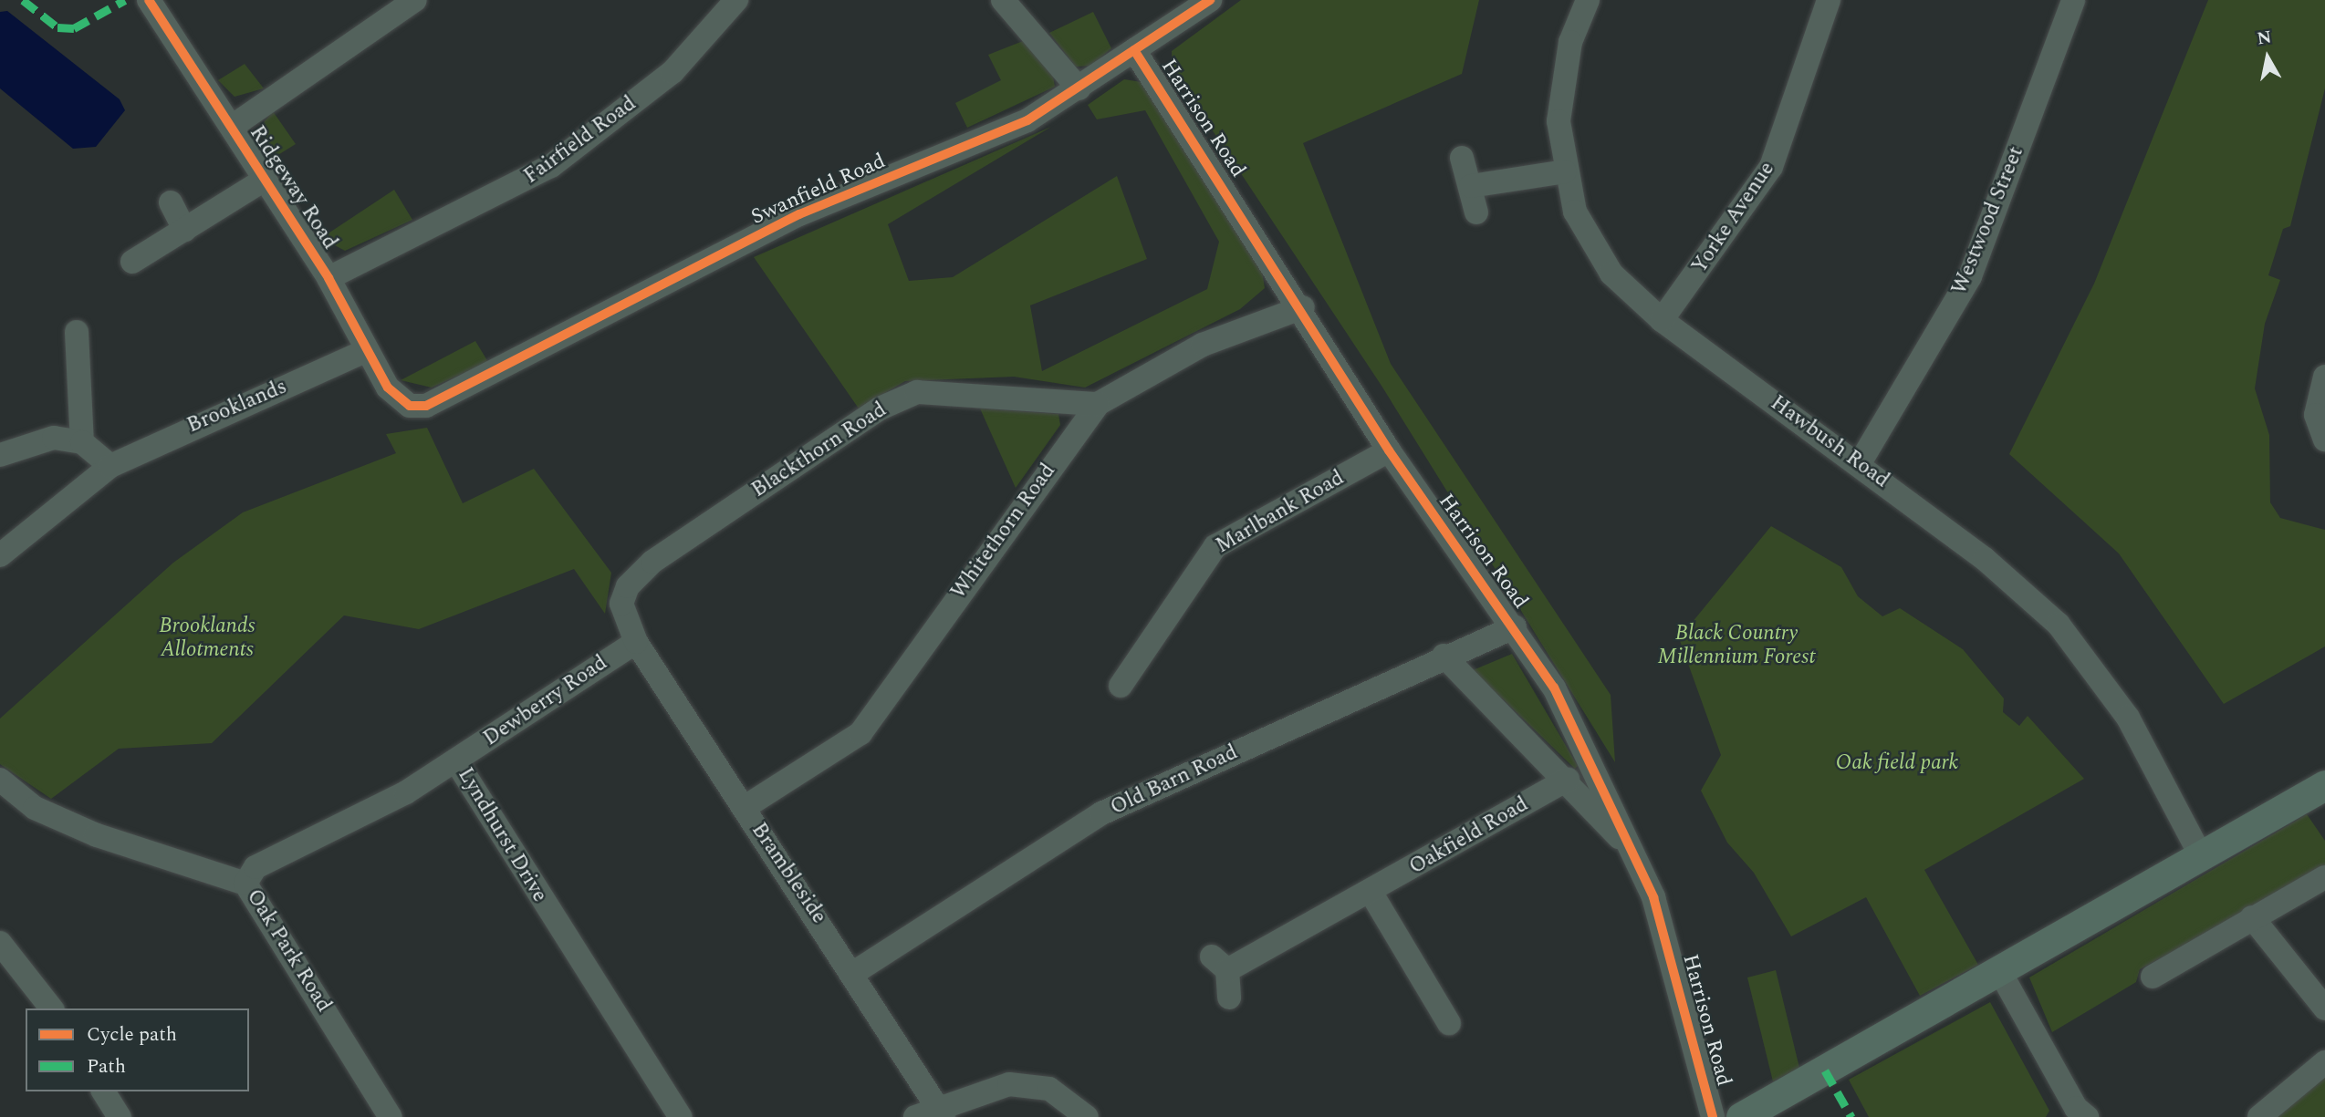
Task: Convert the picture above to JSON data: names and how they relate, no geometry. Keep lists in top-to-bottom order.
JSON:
{
  "streets": {
    "street": [
      "Harrison Road",
      "Fairfield Road",
      "Ridgeway Road",
      "Swanfield Road",
      "Yorke Avenue",
      "Westwood Street",
      "Brooklands",
      "Hawbush Road",
      "Blackthorn Road",
      "Marlbank Road",
      "Whitethorn Road",
      "Dewberry Road",
      "Old Barn Road",
      "Lyndhurst Drive",
      "Oakfield Road",
      "Brambleside",
      "Oak Park Road"
    ]
  },
  "crossings": [
    ["Harrison Road", "Swanfield Road"],
    ["Harrison Road", "Marlbank Road"],
    ["Harrison Road", "Whitethorn Road"],
    ["Harrison Road", "Old Barn Road"],
    ["Harrison Road", "Oakfield Road"],
    ["Fairfield Road", "Ridgeway Road"],
    ["Ridgeway Road", "Swanfield Road"],
    ["Ridgeway Road", "Brooklands"],
    ["Yorke Avenue", "Hawbush Road"],
    ["Westwood Street", "Hawbush Road"],
    ["Blackthorn Road", "Whitethorn Road"],
    ["Blackthorn Road", "Dewberry Road"],
    ["Blackthorn Road", "Brambleside"],
    ["Whitethorn Road", "Brambleside"],
    ["Dewberry Road", "Lyndhurst Drive"],
    ["Dewberry Road", "Brambleside"],
    ["Old Barn Road", "Brambleside"],
    ["Lyndhurst Drive", "Oak Park Road"]
  ],
  "parks": ["Brooklands Allotments", "Black Country Millennium Forest", "Oak field park"],
  "legend": ["Cycle path", "Path"],
  "north": "top"
}
